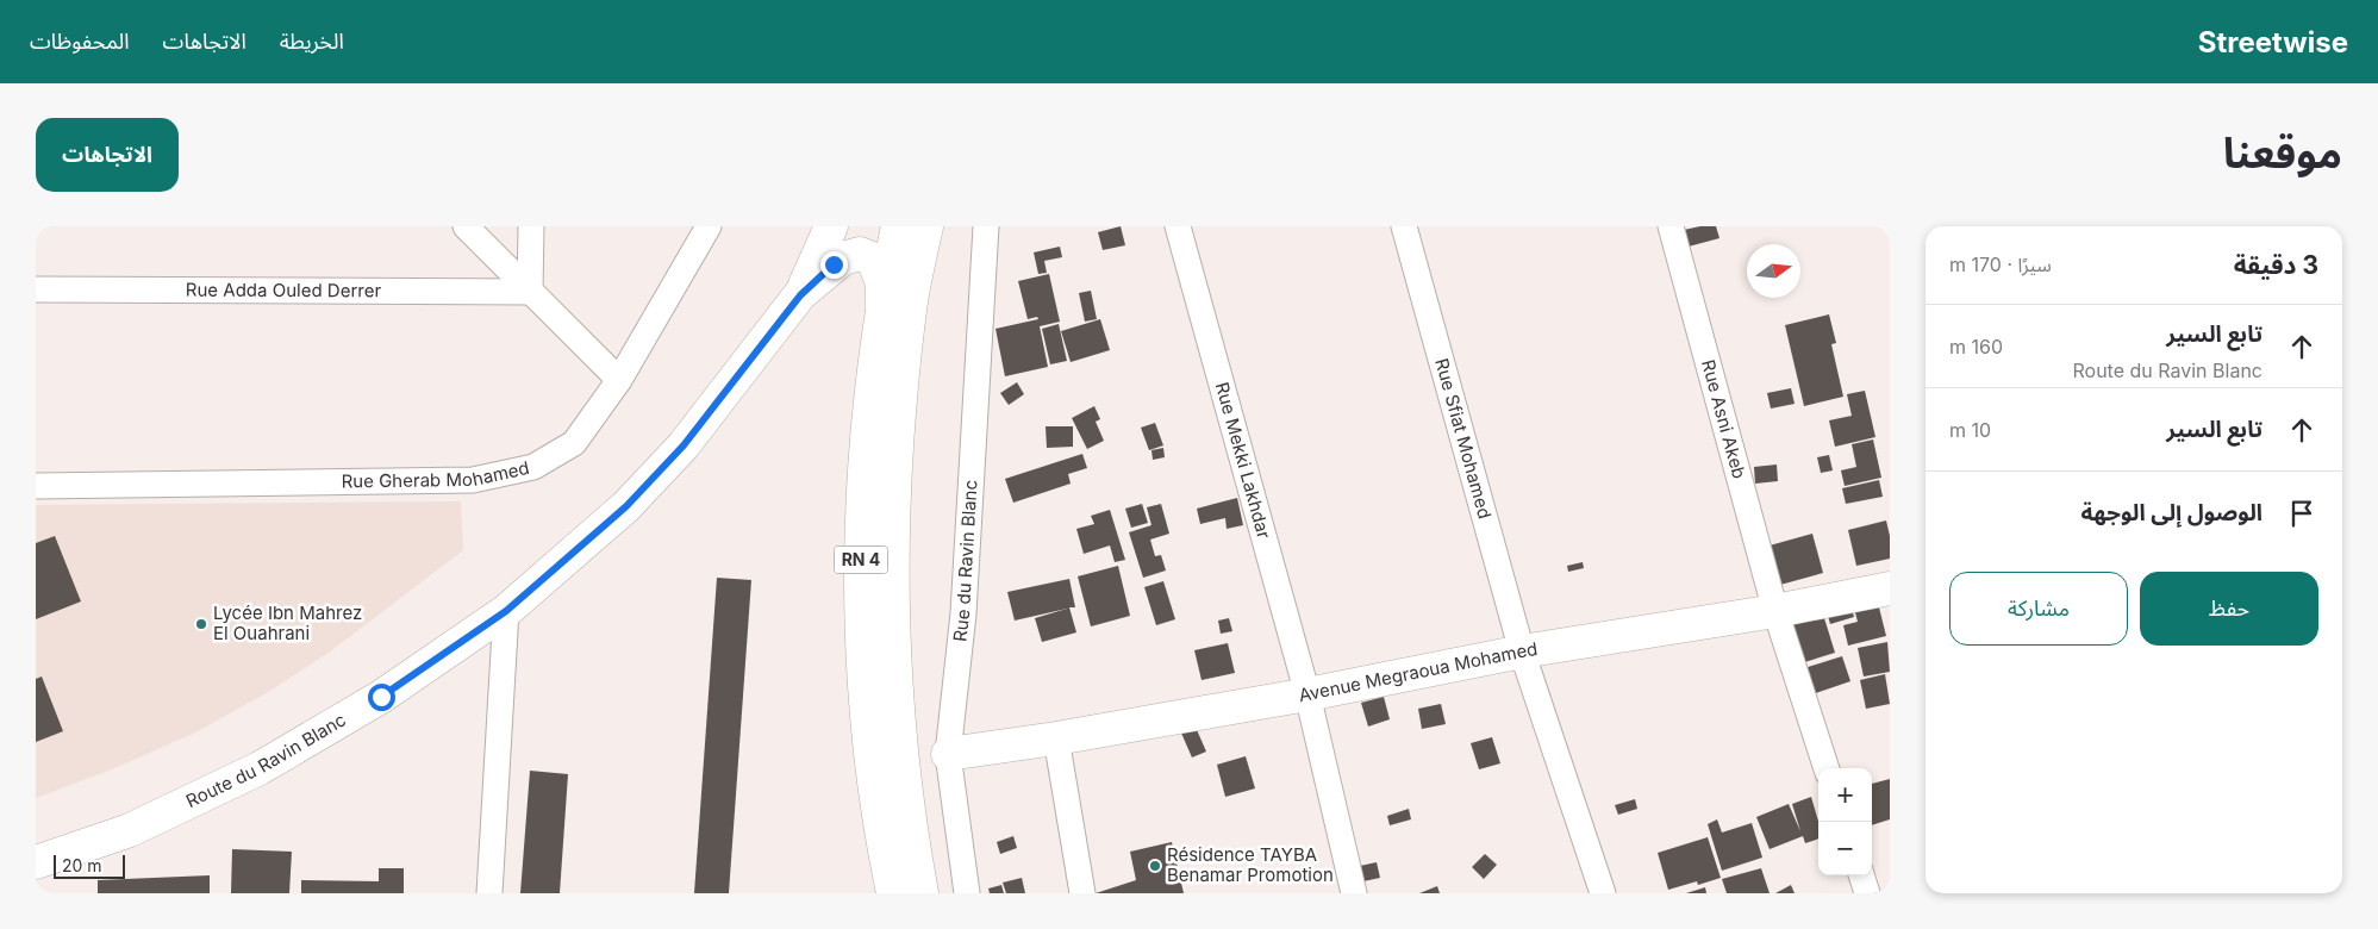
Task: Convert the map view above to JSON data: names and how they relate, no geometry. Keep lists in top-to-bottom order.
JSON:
{
  "streets": {
    "main road": ["RN 4", "Avenue Megraoua Mohamed", "Route du Ravin Blanc"],
    "street": [
      "Rue Adda Ouled Derrer",
      "Rue Asni Akeb",
      "Rue Sfiat Mohamed",
      "Rue Mekki Lakhdar",
      "Rue Gherab Mohamed",
      "Rue du Ravin Blanc"
    ]
  },
  "crossings": [
    ["Rue Asni Akeb", "Avenue Megraoua Mohamed"],
    ["Rue Sfiat Mohamed", "Avenue Megraoua Mohamed"],
    ["Rue Mekki Lakhdar", "Avenue Megraoua Mohamed"],
    ["Rue du Ravin Blanc", "Avenue Megraoua Mohamed"]
  ],
  "places": ["Lycée Ibn Mahrez El Ouahrani", "Résidence TAYBA Benamar Promotion"],
  "scale_bar": "20 m",
  "north": "right",
  "page": {
    "header": "Streetwise",
    "nav": ["الخريطة", "الاتجاهات", "المحفوظات"],
    "title": "موقعنا",
    "buttons": [
      "الاتجاهات",
      ["حفظ", "مشاركة"]
    ],
    "heading": ["3 دقيقة", "سيرًا · 170 m"],
    "list": [
      ["تابع السير", "Route du Ravin Blanc", "160 m"],
      ["تابع السير", "10 m"],
      "الوصول إلى الوجهة"
    ],
    "map_buttons": ["+", "−"],
    "scale": "20 m"
  }
}
